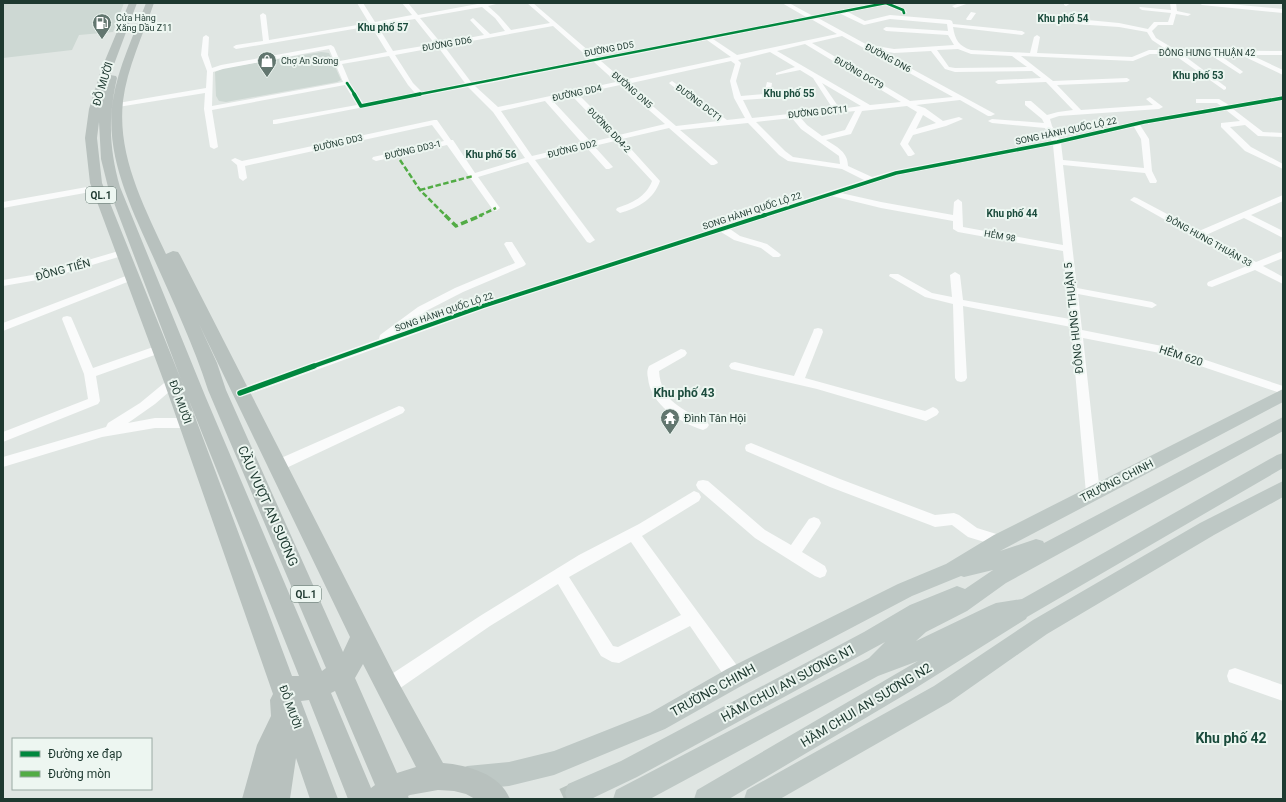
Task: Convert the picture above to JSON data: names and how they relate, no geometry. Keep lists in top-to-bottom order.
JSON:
{
  "streets": {
    "highway": ["ĐỖ MƯỜI", "QL.1", "CẦU VƯỢT AN SƯƠNG"],
    "main road": ["TRƯỜNG CHINH", "HẦM CHUI AN SƯƠNG N1", "HẦM CHUI AN SƯƠNG N2"],
    "street": [
      "ĐƯỜNG DD6",
      "ĐƯỜNG DD5",
      "ĐÔNG HƯNG THUẬN 42",
      "ĐƯỜNG DN6",
      "ĐƯỜNG DCT9",
      "ĐƯỜNG DN5",
      "ĐƯỜNG DD4",
      "ĐƯỜNG DCT1",
      "ĐƯỜNG DCT11",
      "ĐƯỜNG DD4-2",
      "SONG HÀNH QUỐC LỘ 22",
      "ĐƯỜNG DD3",
      "ĐƯỜNG DD2",
      "ĐƯỜNG DD3-1",
      "HẺM 98",
      "ĐÔNG HƯNG THUẬN 33",
      "ĐỒNG TIẾN",
      "ĐÔNG HƯNG THUẬN 5",
      "HẺM 620"
    ]
  },
  "crossings": [
    ["ĐƯỜNG DD6", "ĐƯỜNG DN5"],
    ["ĐƯỜNG DD5", "ĐƯỜNG DN6"],
    ["ĐƯỜNG DD5", "ĐƯỜNG DN5"],
    ["ĐÔNG HƯNG THUẬN 42", "ĐƯỜNG DN6"],
    ["ĐƯỜNG DN6", "ĐƯỜNG DCT11"],
    ["ĐƯỜNG DCT9", "ĐƯỜNG DCT11"],
    ["ĐỖ MƯỜI", "SONG HÀNH QUỐC LỘ 22"],
    ["ĐỖ MƯỜI", "ĐỒNG TIẾN"],
    ["ĐỖ MƯỜI", "CẦU VƯỢT AN SƯƠNG"],
    ["ĐƯỜNG DN5", "ĐƯỜNG DD4"],
    ["ĐƯỜNG DN5", "ĐƯỜNG DCT11"],
    ["ĐƯỜNG DN5", "ĐƯỜNG DD2"],
    ["ĐƯỜNG DD4", "ĐƯỜNG DD4-2"],
    ["ĐƯỜNG DCT1", "ĐƯỜNG DCT11"],
    ["ĐƯỜNG DCT11", "ĐƯỜNG DD2"],
    ["ĐƯỜNG DD4-2", "ĐƯỜNG DD2"],
    ["SONG HÀNH QUỐC LỘ 22", "ĐÔNG HƯNG THUẬN 5"],
    ["ĐƯỜNG DD3", "ĐƯỜNG DD3-1"],
    ["HẺM 98", "ĐÔNG HƯNG THUẬN 5"],
    ["ĐÔNG HƯNG THUẬN 5", "HẺM 620"],
    ["ĐÔNG HƯNG THUẬN 5", "TRƯỜNG CHINH"],
    ["TRƯỜNG CHINH", "HẦM CHUI AN SƯƠNG N1"],
    ["TRƯỜNG CHINH", "HẦM CHUI AN SƯƠNG N2"]
  ],
  "districts": [
    "Khu phố 54",
    "Khu phố 57",
    "Khu phố 53",
    "Khu phố 55",
    "Khu phố 56",
    "Khu phố 44",
    "Khu phố 43",
    "Khu phố 42"
  ],
  "places": {
    "fuel station": ["Cửa Hàng Xăng Dầu Z11"],
    "shop": ["Chợ An Sương"],
    "temple": ["Đình Tân Hội"]
  },
  "legend": ["Đường xe đạp", "Đường mòn"]
}
